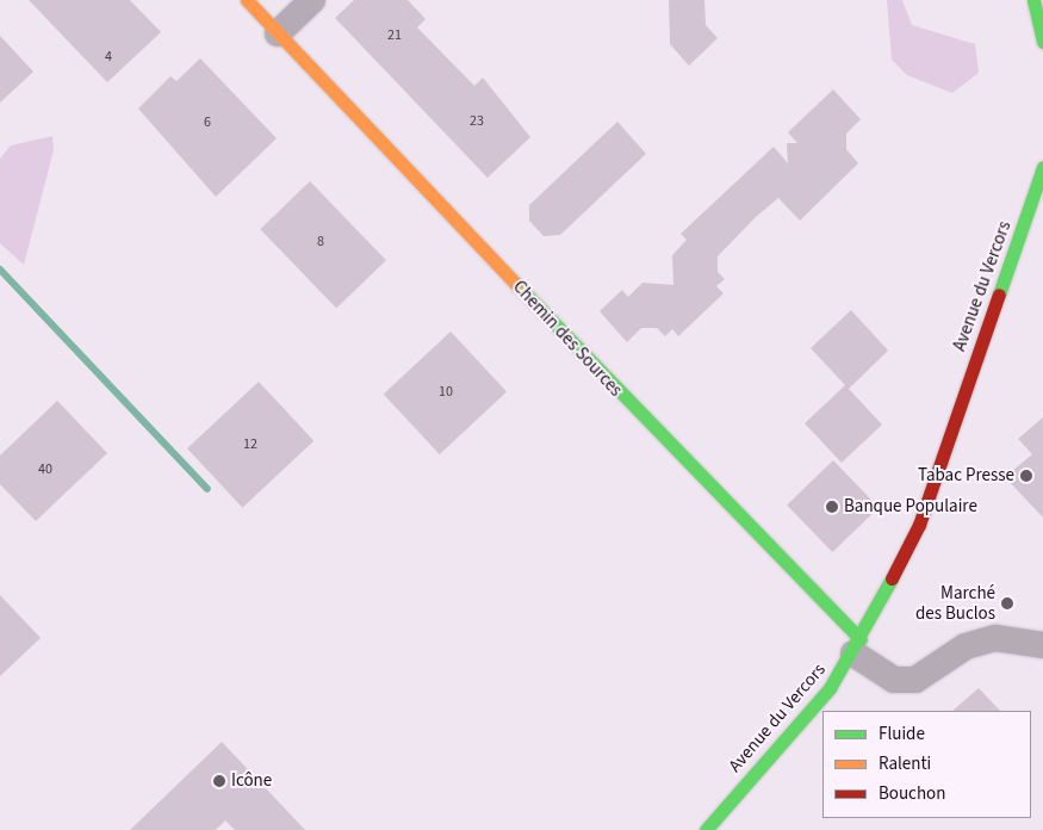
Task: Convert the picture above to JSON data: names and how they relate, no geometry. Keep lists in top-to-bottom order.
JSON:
{
  "streets": {
    "street": ["Avenue du Vercors", "Chemin des Sources"]
  },
  "crossings": [
    ["Avenue du Vercors", "Chemin des Sources"]
  ],
  "places": [
    "Tabac Presse",
    "Banque Populaire",
    "Marché des Buclos",
    "Icône"
  ],
  "house_numbers": [
    "21",
    "4",
    "23",
    "6",
    "8",
    "10",
    "12",
    "40"
  ],
  "legend": ["Fluide", "Ralenti", "Bouchon"]
}
